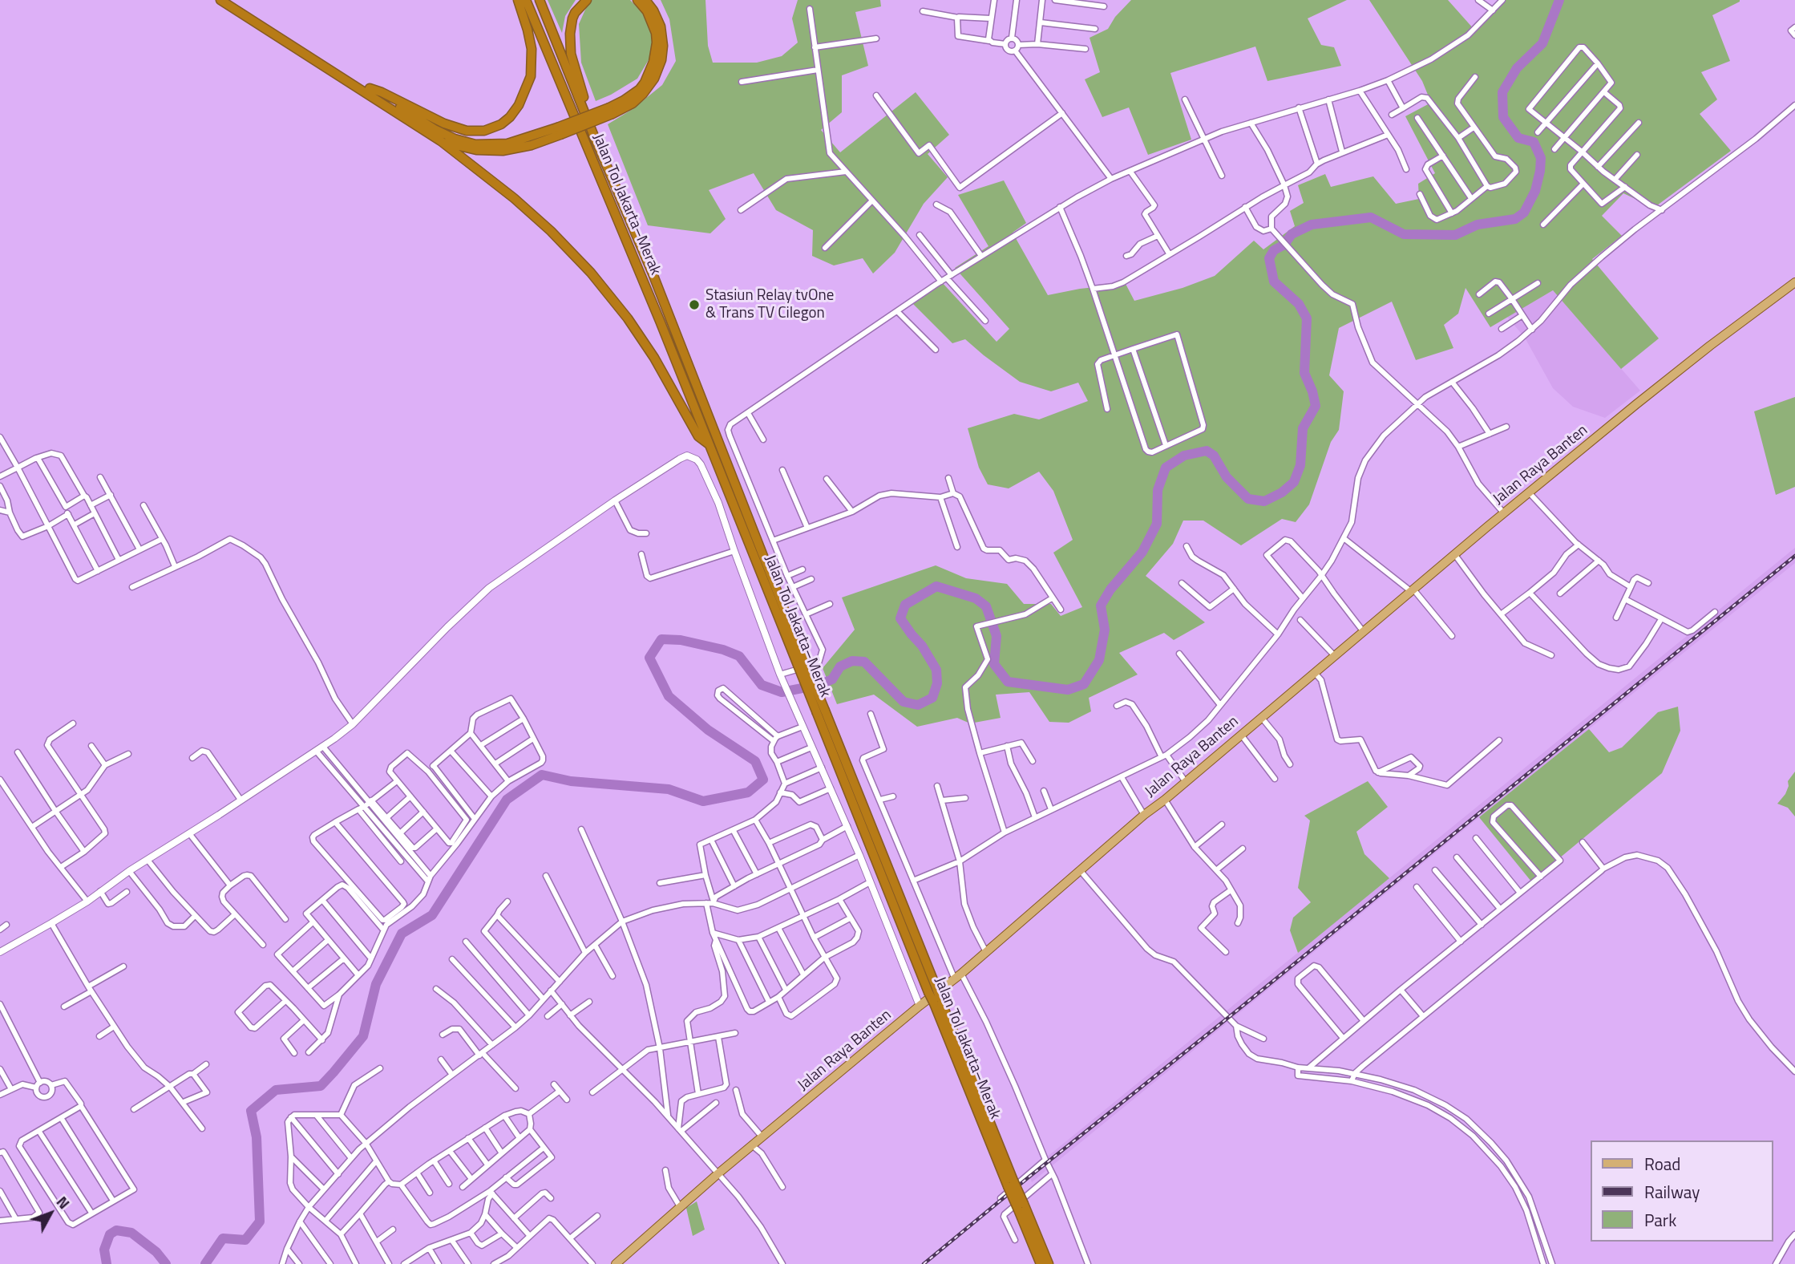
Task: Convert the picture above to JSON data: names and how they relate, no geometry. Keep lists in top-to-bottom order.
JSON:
{
  "streets": {
    "highway": ["Jalan Tol Jakarta–Merak"],
    "main road": ["Jalan Raya Banten"]
  },
  "places": ["Stasiun Relay tvOne & Trans TV Cilegon"],
  "legend": ["Road", "Railway", "Park"],
  "north": "top right"
}
